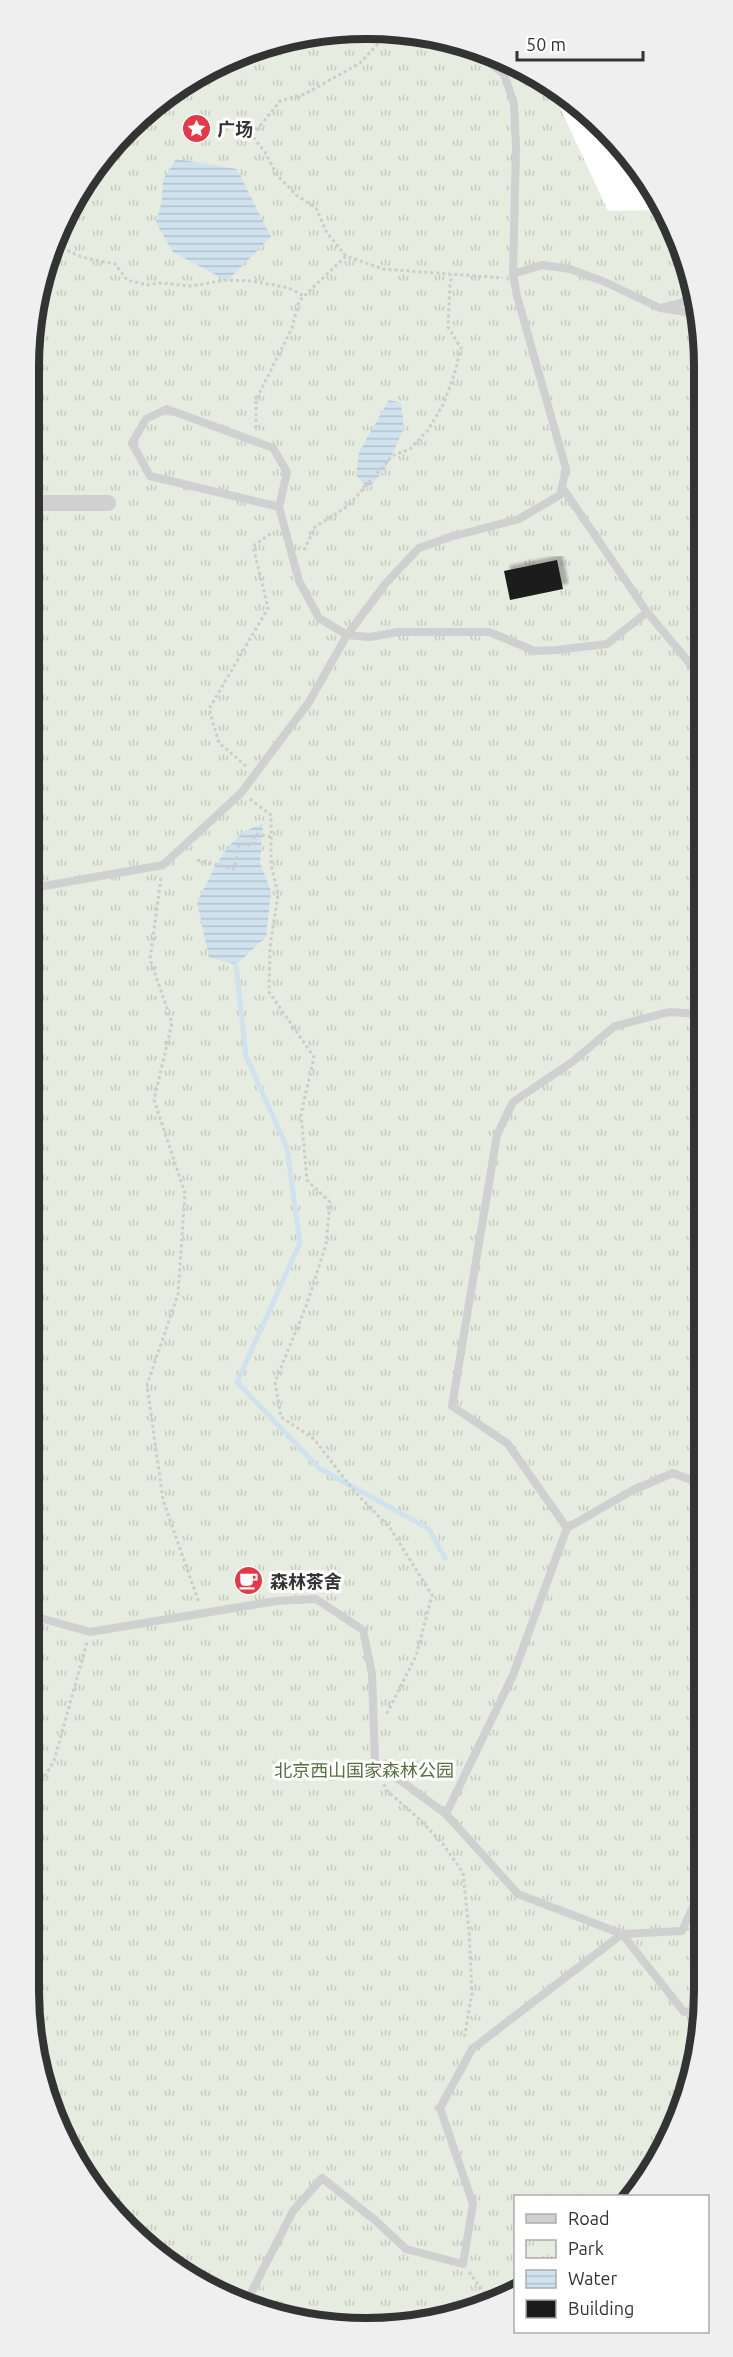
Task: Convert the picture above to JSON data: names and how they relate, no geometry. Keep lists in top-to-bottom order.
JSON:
{
  "parks": ["北京西山国家森林公园"],
  "places": {
    "place": ["广场"],
    "cafe": ["森林茶舍"]
  },
  "legend": [
    "Road",
    "Park",
    "Water",
    "Building"
  ],
  "scale_bar": "50 m"
}
